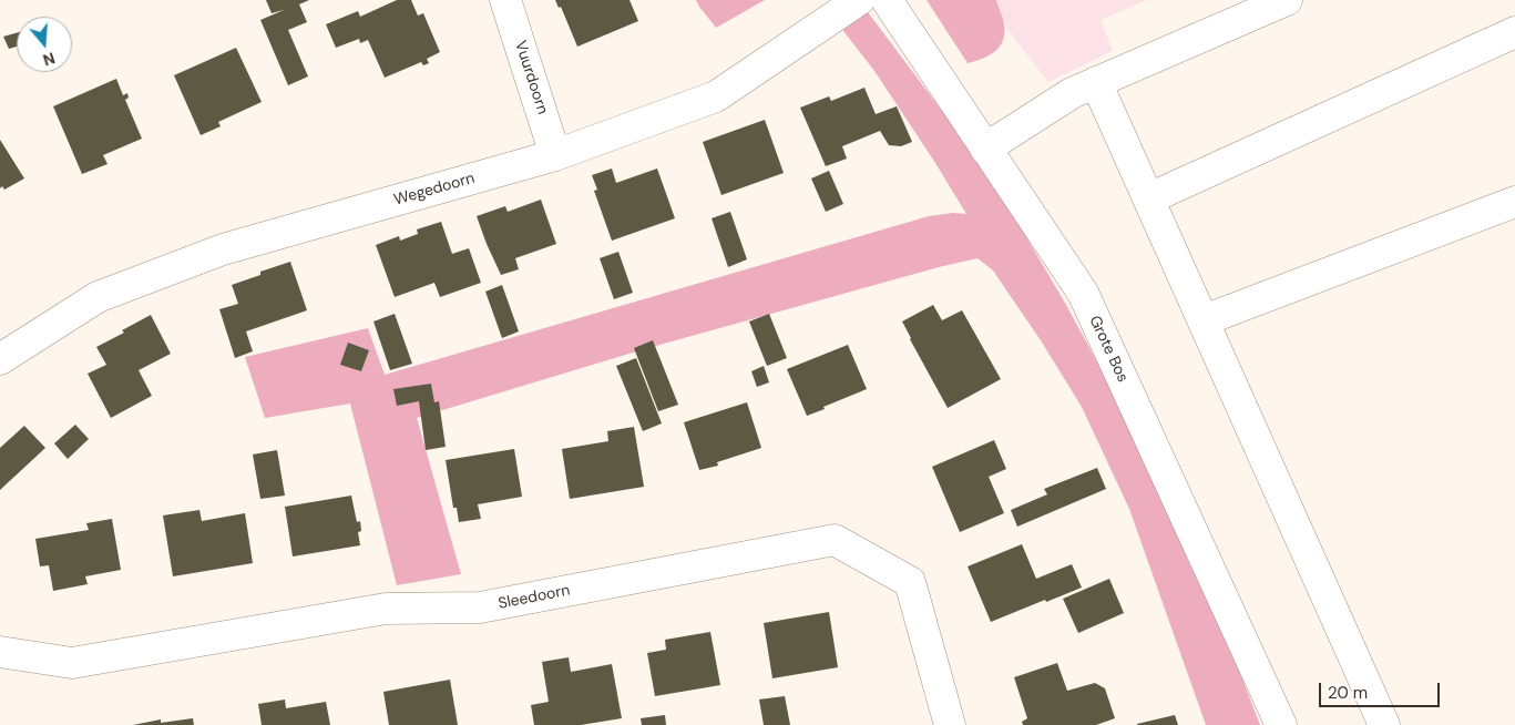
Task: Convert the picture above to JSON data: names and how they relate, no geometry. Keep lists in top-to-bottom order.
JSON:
{
  "streets": {
    "street": [
      "Vuurdoorn",
      "Wegedoorn",
      "Grote Bos",
      "Sleedoorn"
    ]
  },
  "crossings": [
    ["Vuurdoorn", "Wegedoorn"]
  ],
  "scale_bar": "20 m",
  "north": "bottom"
}
